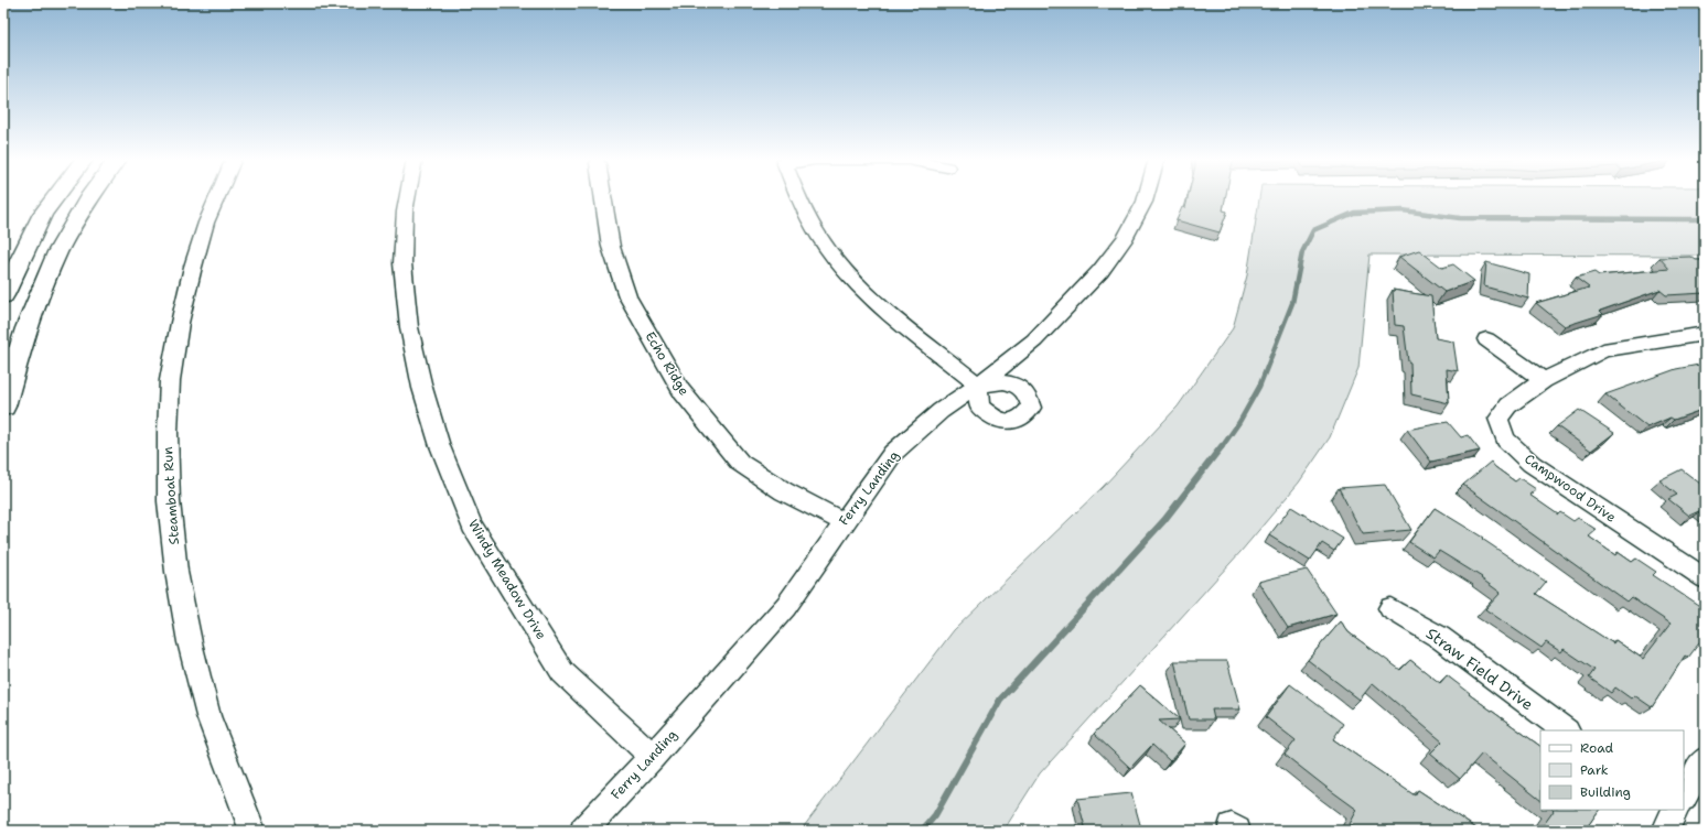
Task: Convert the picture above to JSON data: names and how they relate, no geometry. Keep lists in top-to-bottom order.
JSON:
{
  "streets": {
    "street": [
      "Echo Ridge",
      "Ferry Landing",
      "Campwood Drive",
      "Steamboat Run",
      "Windy Meadow Drive",
      "Straw Field Drive"
    ]
  },
  "crossings": [
    ["Echo Ridge", "Ferry Landing"],
    ["Ferry Landing", "Windy Meadow Drive"]
  ],
  "legend": ["Road", "Park", "Building"]
}
